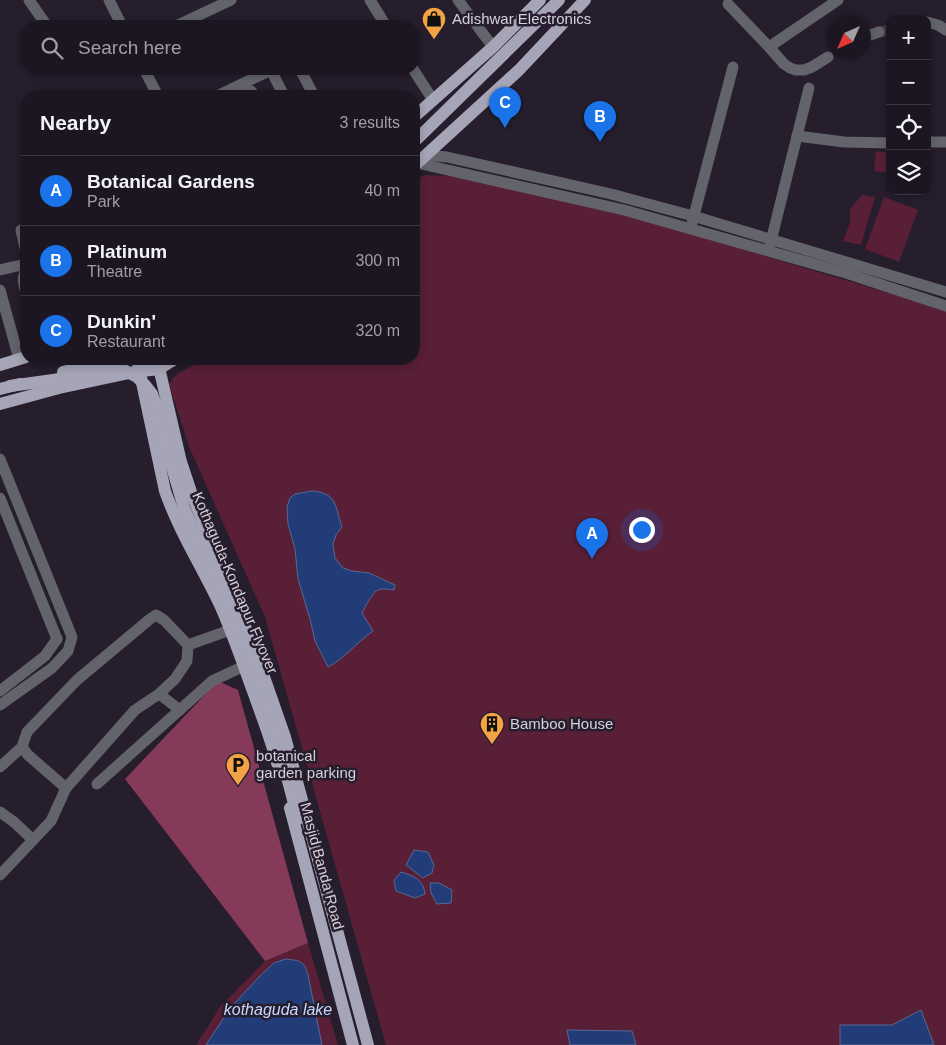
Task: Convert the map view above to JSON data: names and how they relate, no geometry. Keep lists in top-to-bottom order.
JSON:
{
  "streets": {
    "main road": ["Kothaguda-Kondapur Flyover", "Masjid Banda Road"]
  },
  "crossings": [
    ["Kothaguda-Kondapur Flyover", "Masjid Banda Road"]
  ],
  "water": ["kothaguda lake"],
  "places": {
    "shop": ["Adishwar Electronics"],
    "building": ["Bamboo House"],
    "parking": ["botanical garden parking"]
  },
  "north": "bottom left",
  "page": {
    "map_buttons": ["+", "−"],
    "search": "Search here",
    "pins": ["C", "B", "A"],
    "heading": ["Nearby", "3 results"],
    "list": [
      {
        "mark": "A",
        "name": "Botanical Gardens",
        "note": "Park",
        "value": "40 m"
      },
      {
        "mark": "B",
        "name": "Platinum",
        "note": "Theatre",
        "value": "300 m"
      },
      {
        "mark": "C",
        "name": "Dunkin'",
        "note": "Restaurant",
        "value": "320 m"
      }
    ]
  }
}
